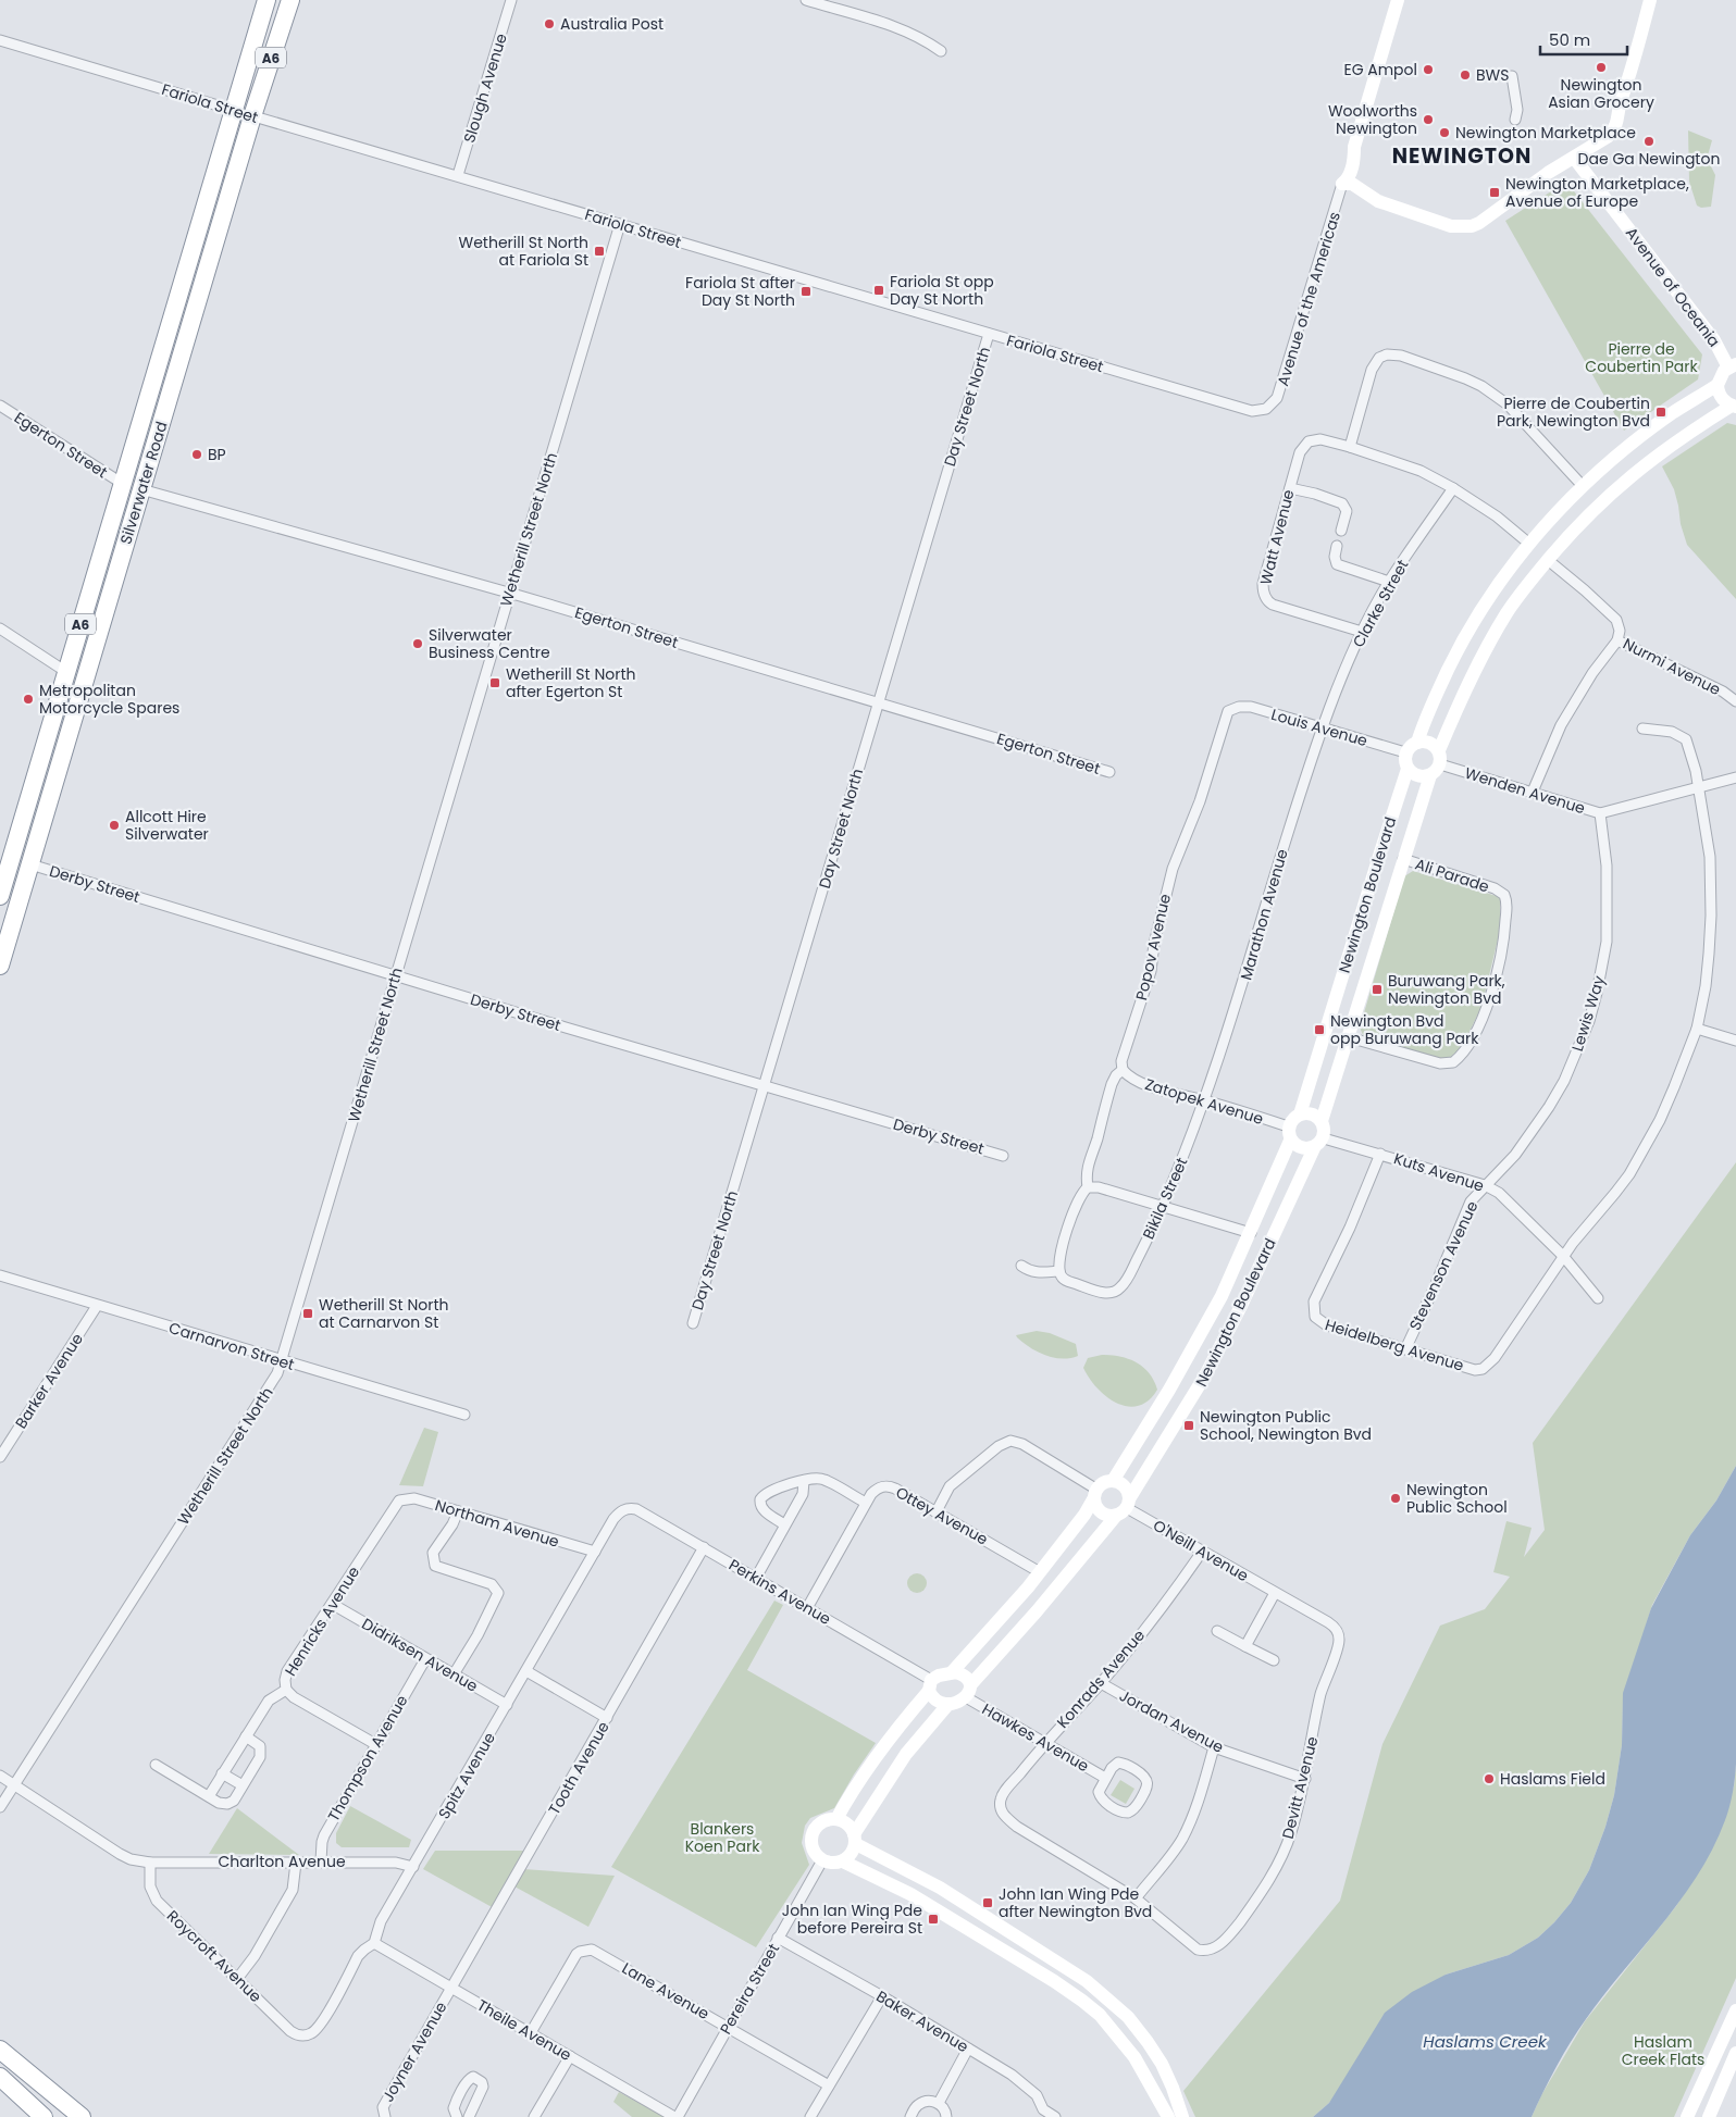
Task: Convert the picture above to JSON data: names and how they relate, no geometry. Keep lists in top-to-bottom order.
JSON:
{
  "streets": {
    "highway": ["A6", "Silverwater Road"],
    "street": [
      "Slough Avenue",
      "Fariola Street",
      "Avenue of Oceania",
      "Avenue of the Americas",
      "Day Street North",
      "Egerton Street",
      "Wetherill Street North",
      "Watt Avenue",
      "Clarke Street",
      "Nurmi Avenue",
      "Louis Avenue",
      "Wenden Avenue",
      "Ali Parade",
      "Derby Street",
      "Newington Boulevard",
      "Marathon Avenue",
      "Popov Avenue",
      "Lewis Way",
      "Zatopek Avenue",
      "Kuts Avenue",
      "Bikila Street",
      "Stevenson Avenue",
      "Heidelberg Avenue",
      "Carnarvon Street",
      "Barker Avenue",
      "Ottey Avenue",
      "Northam Avenue",
      "O'Neill Avenue",
      "Perkins Avenue",
      "Henricks Avenue",
      "Didriksen Avenue",
      "Konrads Avenue",
      "Jordan Avenue",
      "Hawkes Avenue",
      "Thompson Avenue",
      "Tooth Avenue",
      "Spitz Avenue",
      "Devitt Avenue",
      "Charlton Avenue",
      "Roycroft Avenue",
      "Pereira Street",
      "Lane Avenue",
      "Baker Avenue",
      "Theile Avenue",
      "Joyner Avenue"
    ]
  },
  "crossings": [
    ["Slough Avenue", "Fariola Street"],
    ["Fariola Street", "Avenue of the Americas"],
    ["Fariola Street", "Day Street North"],
    ["Fariola Street", "Silverwater Road"],
    ["Fariola Street", "Wetherill Street North"],
    ["Day Street North", "Egerton Street"],
    ["Day Street North", "Derby Street"],
    ["Egerton Street", "Silverwater Road"],
    ["Egerton Street", "Wetherill Street North"],
    ["Silverwater Road", "Derby Street"],
    ["Wetherill Street North", "Derby Street"],
    ["Wetherill Street North", "Carnarvon Street"],
    ["Wetherill Street North", "Charlton Avenue"],
    ["Watt Avenue", "Clarke Street"],
    ["Clarke Street", "Louis Avenue"],
    ["Clarke Street", "Marathon Avenue"],
    ["Louis Avenue", "Wenden Avenue"],
    ["Louis Avenue", "Newington Boulevard"],
    ["Louis Avenue", "Marathon Avenue"],
    ["Louis Avenue", "Popov Avenue"],
    ["Wenden Avenue", "Newington Boulevard"],
    ["Wenden Avenue", "Lewis Way"],
    ["Ali Parade", "Newington Boulevard"],
    ["Newington Boulevard", "Zatopek Avenue"],
    ["Newington Boulevard", "Kuts Avenue"],
    ["Newington Boulevard", "O'Neill Avenue"],
    ["Newington Boulevard", "Perkins Avenue"],
    ["Newington Boulevard", "Hawkes Avenue"],
    ["Marathon Avenue", "Zatopek Avenue"],
    ["Marathon Avenue", "Bikila Street"],
    ["Popov Avenue", "Zatopek Avenue"],
    ["Lewis Way", "Kuts Avenue"],
    ["Lewis Way", "Stevenson Avenue"],
    ["Zatopek Avenue", "Kuts Avenue"],
    ["Zatopek Avenue", "Bikila Street"],
    ["Kuts Avenue", "Stevenson Avenue"],
    ["Kuts Avenue", "Heidelberg Avenue"],
    ["Stevenson Avenue", "Heidelberg Avenue"],
    ["Carnarvon Street", "Barker Avenue"],
    ["Ottey Avenue", "Perkins Avenue"],
    ["Northam Avenue", "Henricks Avenue"],
    ["Northam Avenue", "Spitz Avenue"],
    ["O'Neill Avenue", "Konrads Avenue"],
    ["O'Neill Avenue", "Devitt Avenue"],
    ["Perkins Avenue", "Hawkes Avenue"],
    ["Perkins Avenue", "Tooth Avenue"],
    ["Perkins Avenue", "Spitz Avenue"],
    ["Henricks Avenue", "Didriksen Avenue"],
    ["Didriksen Avenue", "Thompson Avenue"],
    ["Didriksen Avenue", "Spitz Avenue"],
    ["Konrads Avenue", "Jordan Avenue"],
    ["Konrads Avenue", "Hawkes Avenue"],
    ["Konrads Avenue", "Devitt Avenue"],
    ["Jordan Avenue", "Devitt Avenue"],
    ["Thompson Avenue", "Charlton Avenue"],
    ["Tooth Avenue", "Theile Avenue"],
    ["Tooth Avenue", "Joyner Avenue"],
    ["Spitz Avenue", "Charlton Avenue"],
    ["Spitz Avenue", "Roycroft Avenue"],
    ["Spitz Avenue", "Theile Avenue"],
    ["Charlton Avenue", "Roycroft Avenue"],
    ["Pereira Street", "Lane Avenue"],
    ["Pereira Street", "Baker Avenue"],
    ["Pereira Street", "Theile Avenue"],
    ["Lane Avenue", "Theile Avenue"],
    ["Theile Avenue", "Joyner Avenue"]
  ],
  "districts": ["NEWINGTON"],
  "water": ["Haslams Creek"],
  "parks": ["Pierre de Coubertin Park", "Blankers Koen Park", "Haslam Creek Flats"],
  "places": {
    "other": [
      "Australia Post",
      "Newington Asian Grocery",
      "EG Ampol",
      "BWS",
      "Woolworths Newington",
      "Newington Marketplace",
      "Dae Ga Newington",
      "BP",
      "Silverwater Business Centre",
      "Metropolitan Motorcycle Spares",
      "Allcott Hire Silverwater",
      "Newington Public School",
      "Haslams Field"
    ],
    "transit": [
      "Newington Marketplace, Avenue of Europe",
      "Wetherill St North at Fariola St",
      "Fariola St opp Day St North",
      "Fariola St after Day St North",
      "Pierre de Coubertin Park, Newington Bvd",
      "Wetherill St North after Egerton St",
      "Buruwang Park, Newington Bvd",
      "Newington Bvd opp Buruwang Park",
      "Wetherill St North at Carnarvon St",
      "Newington Public School, Newington Bvd",
      "John Ian Wing Pde after Newington Bvd",
      "John Ian Wing Pde before Pereira St"
    ]
  },
  "scale_bar": "50 m"
}
